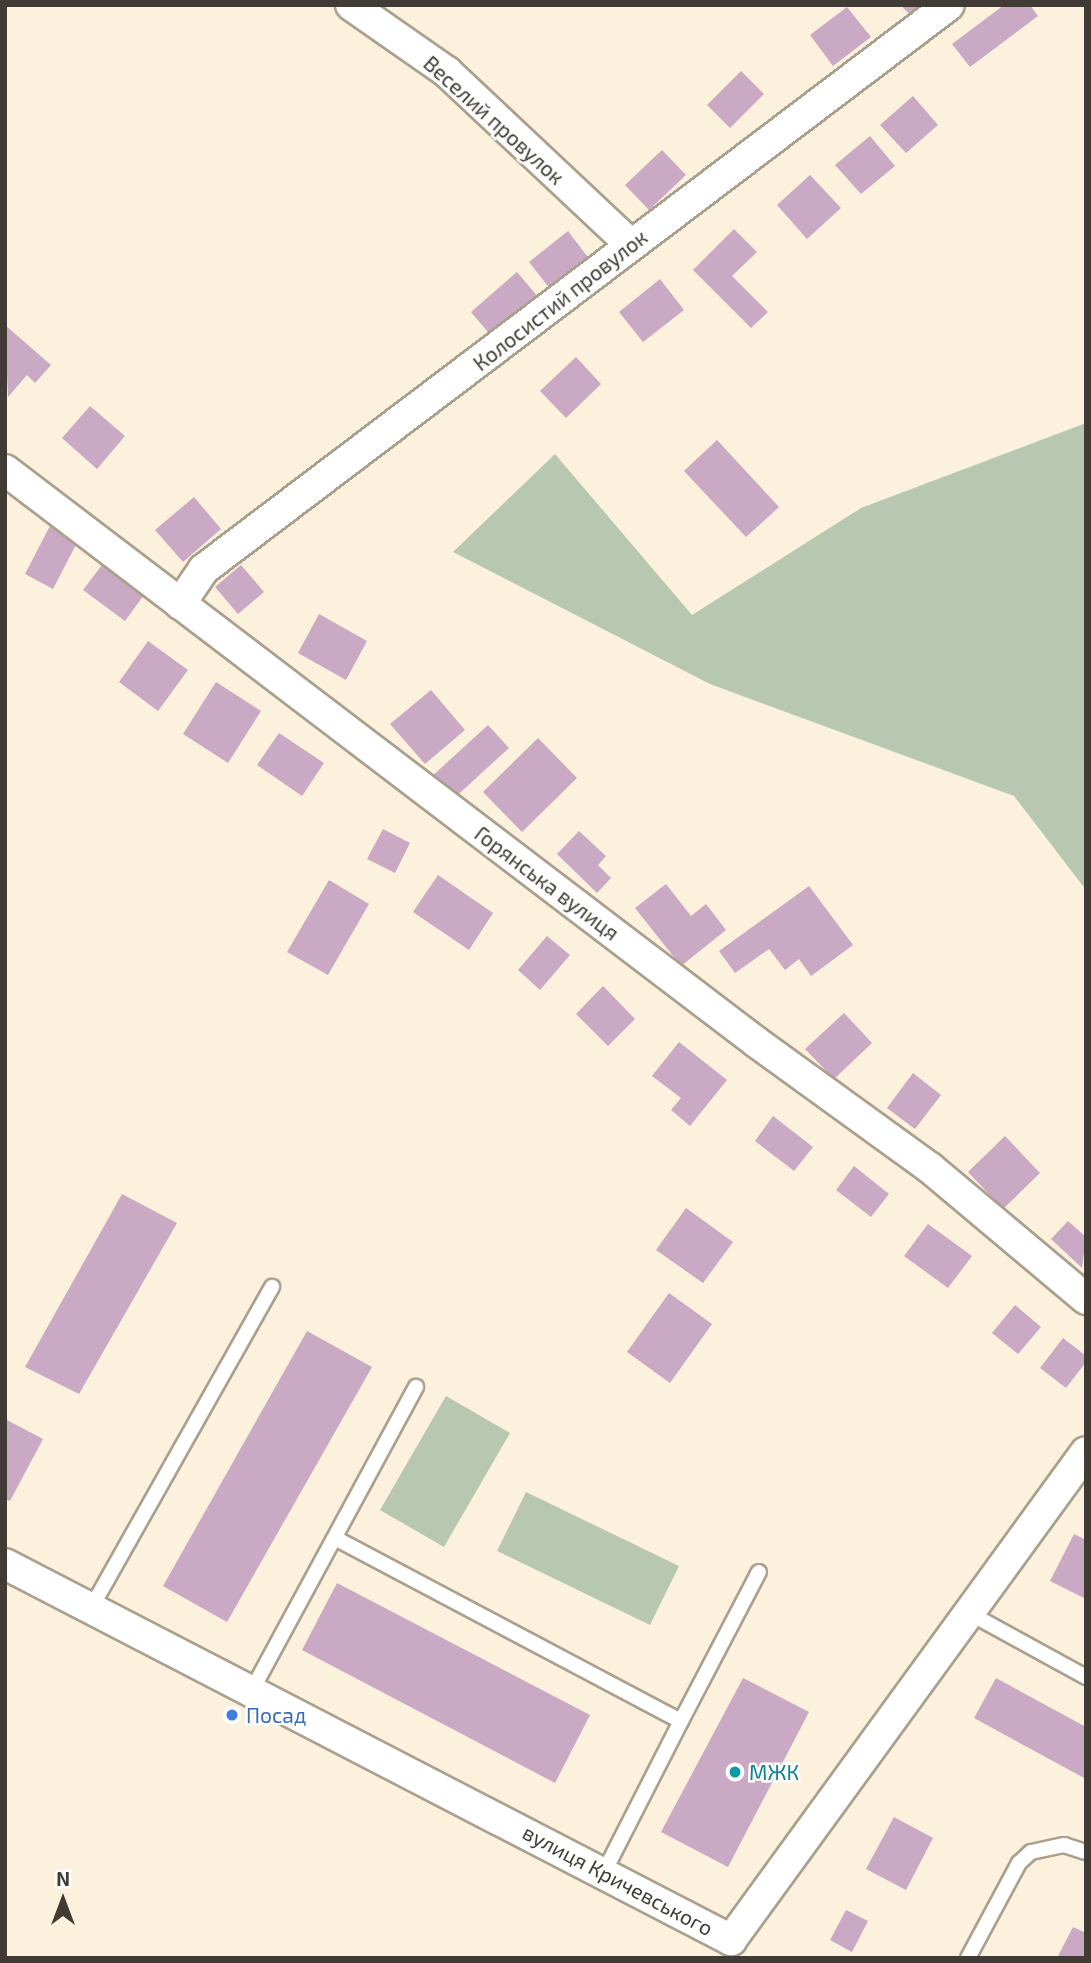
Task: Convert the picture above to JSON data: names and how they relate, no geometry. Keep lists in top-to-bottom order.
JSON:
{
  "streets": {
    "street": [
      "Веселий провулок",
      "Колосистий провулок",
      "Горянська вулиця",
      "вулиця Кричевського"
    ]
  },
  "crossings": [
    ["Веселий провулок", "Колосистий провулок"],
    ["Колосистий провулок", "Горянська вулиця"]
  ],
  "places": ["Посад", "МЖК"],
  "north": "top"
}
